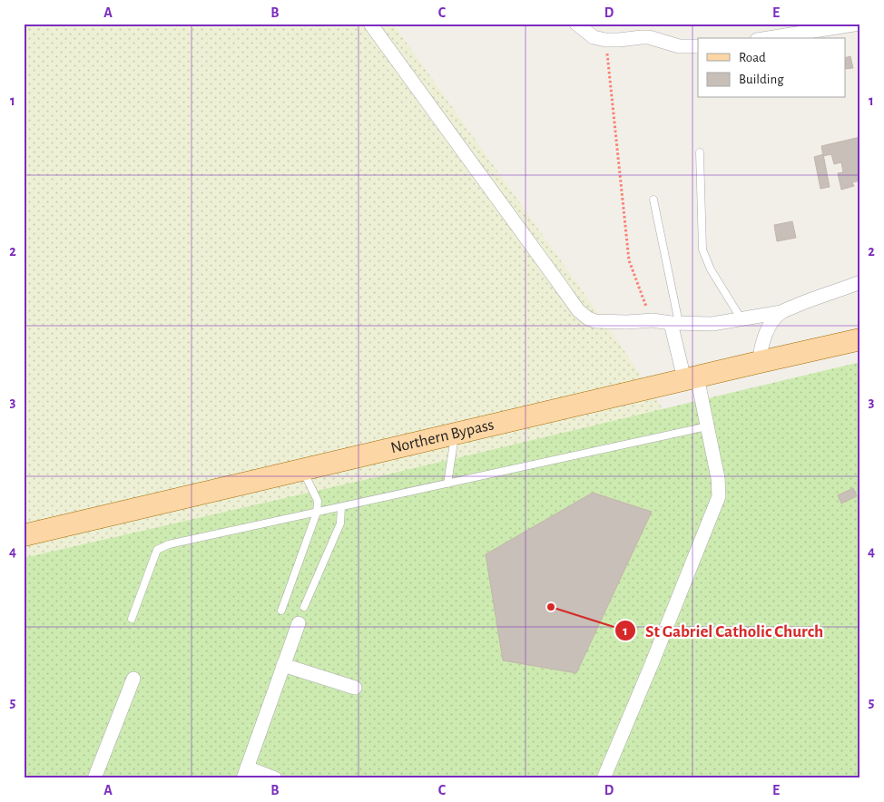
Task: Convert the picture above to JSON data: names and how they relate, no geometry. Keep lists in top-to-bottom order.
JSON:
{
  "streets": {
    "main road": ["Northern Bypass"]
  },
  "places": ["St Gabriel Catholic Church"],
  "legend": ["Road", "Building"],
  "grid": {
    "columns": [
      "A",
      "B",
      "C",
      "D",
      "E"
    ],
    "rows": [
      "1",
      "2",
      "3",
      "4",
      "5"
    ]
  }
}
